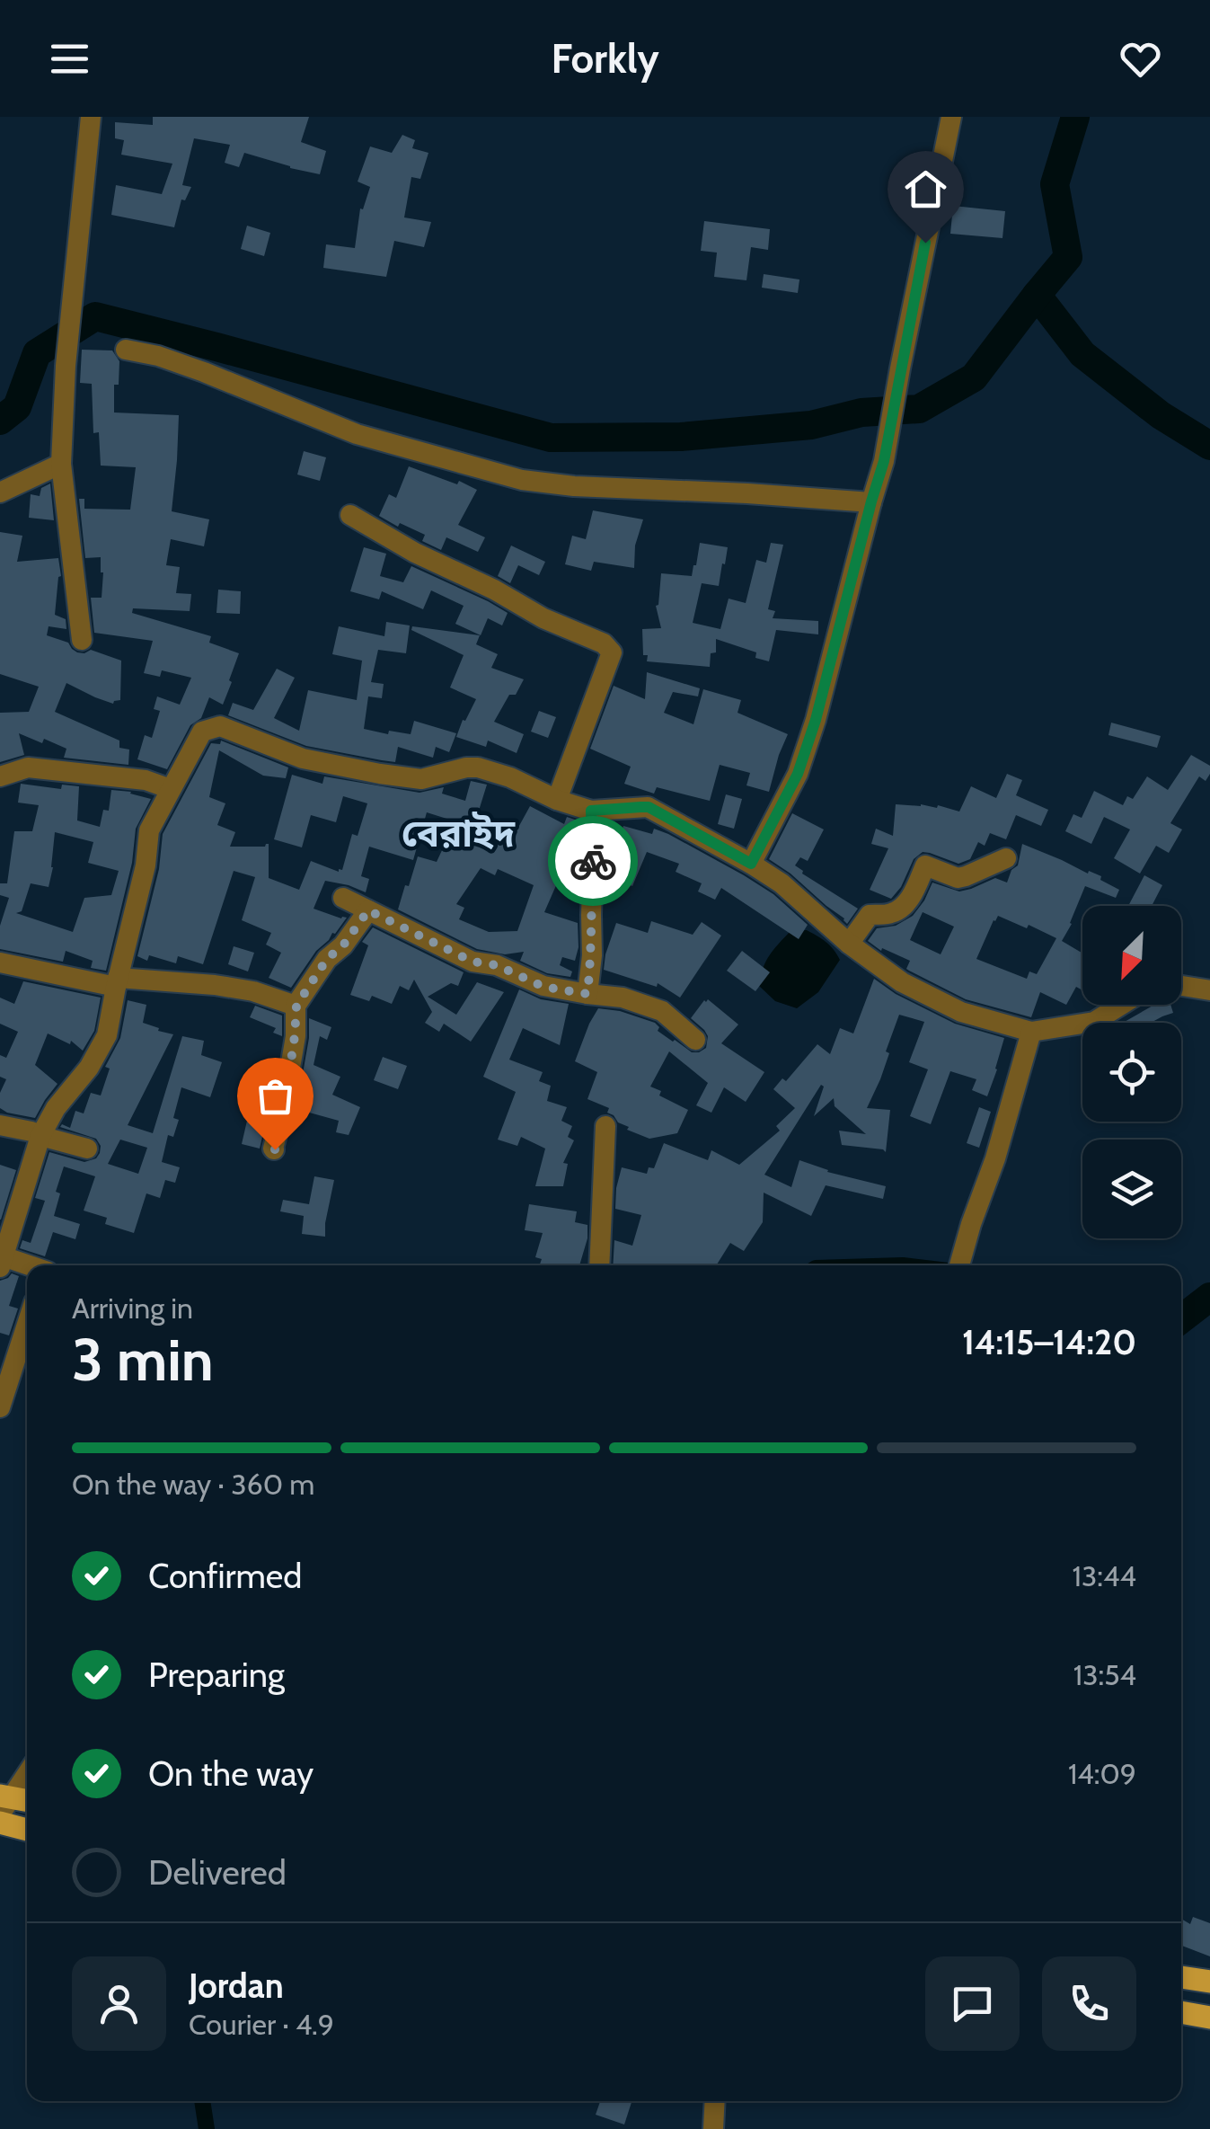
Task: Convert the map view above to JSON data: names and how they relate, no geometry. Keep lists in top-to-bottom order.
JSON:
{
  "districts": ["বেরাইদ"],
  "north": "bottom left",
  "page": {
    "header": "Forkly",
    "heading": ["3 min", "Arriving in", "14:15–14:20"],
    "panel": ["Jordan", "Courier · 4.9"],
    "bar": "On the way · 360 m",
    "list": [
      ["Confirmed", "13:44"],
      ["Preparing", "13:54"],
      ["On the way", "14:09"],
      "Delivered"
    ]
  }
}
